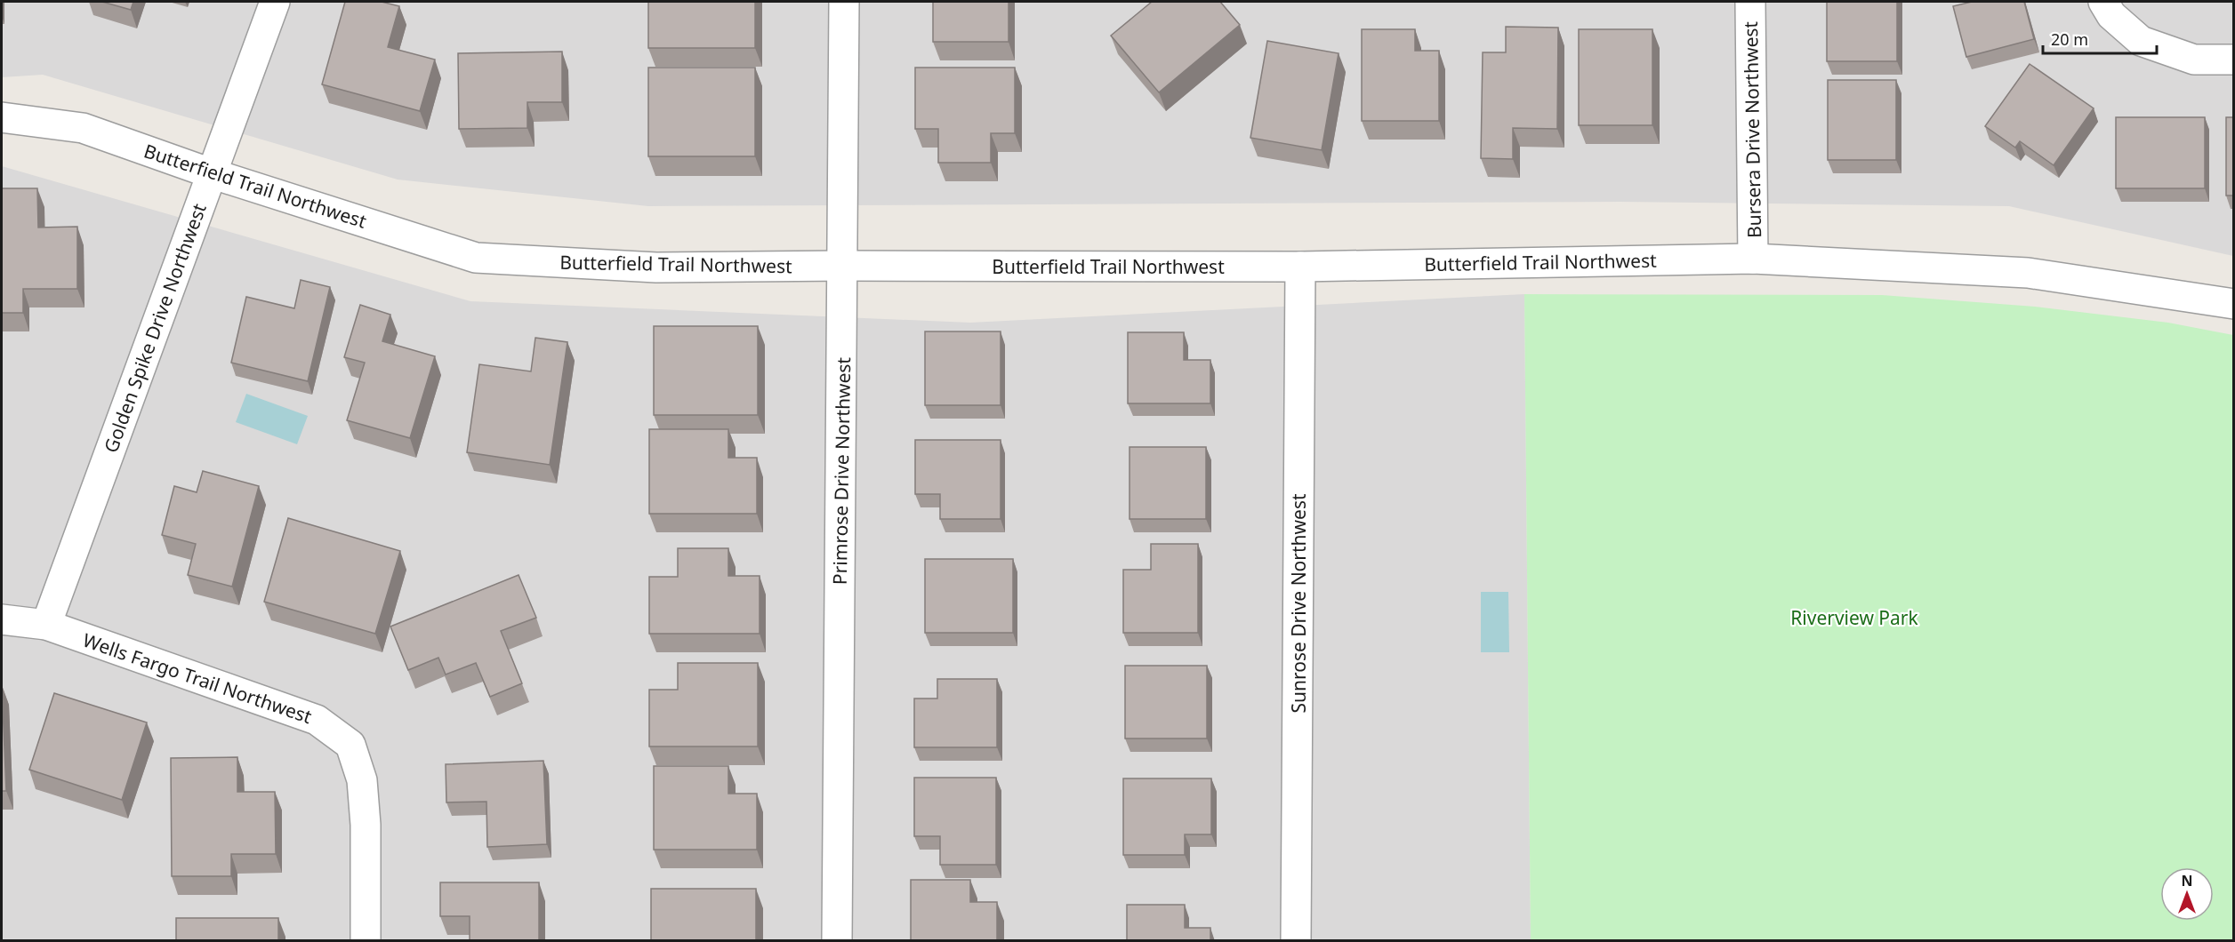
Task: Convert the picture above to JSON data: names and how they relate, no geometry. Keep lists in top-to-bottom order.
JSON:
{
  "streets": {
    "street": [
      "Bursera Drive Northwest",
      "Butterfield Trail Northwest",
      "Golden Spike Drive Northwest",
      "Primrose Drive Northwest",
      "Sunrose Drive Northwest",
      "Wells Fargo Trail Northwest"
    ]
  },
  "crossings": [
    ["Bursera Drive Northwest", "Butterfield Trail Northwest"],
    ["Butterfield Trail Northwest", "Golden Spike Drive Northwest"],
    ["Butterfield Trail Northwest", "Primrose Drive Northwest"],
    ["Butterfield Trail Northwest", "Sunrose Drive Northwest"],
    ["Golden Spike Drive Northwest", "Wells Fargo Trail Northwest"]
  ],
  "parks": ["Riverview Park"],
  "scale_bar": "20 m",
  "north": "top"
}
